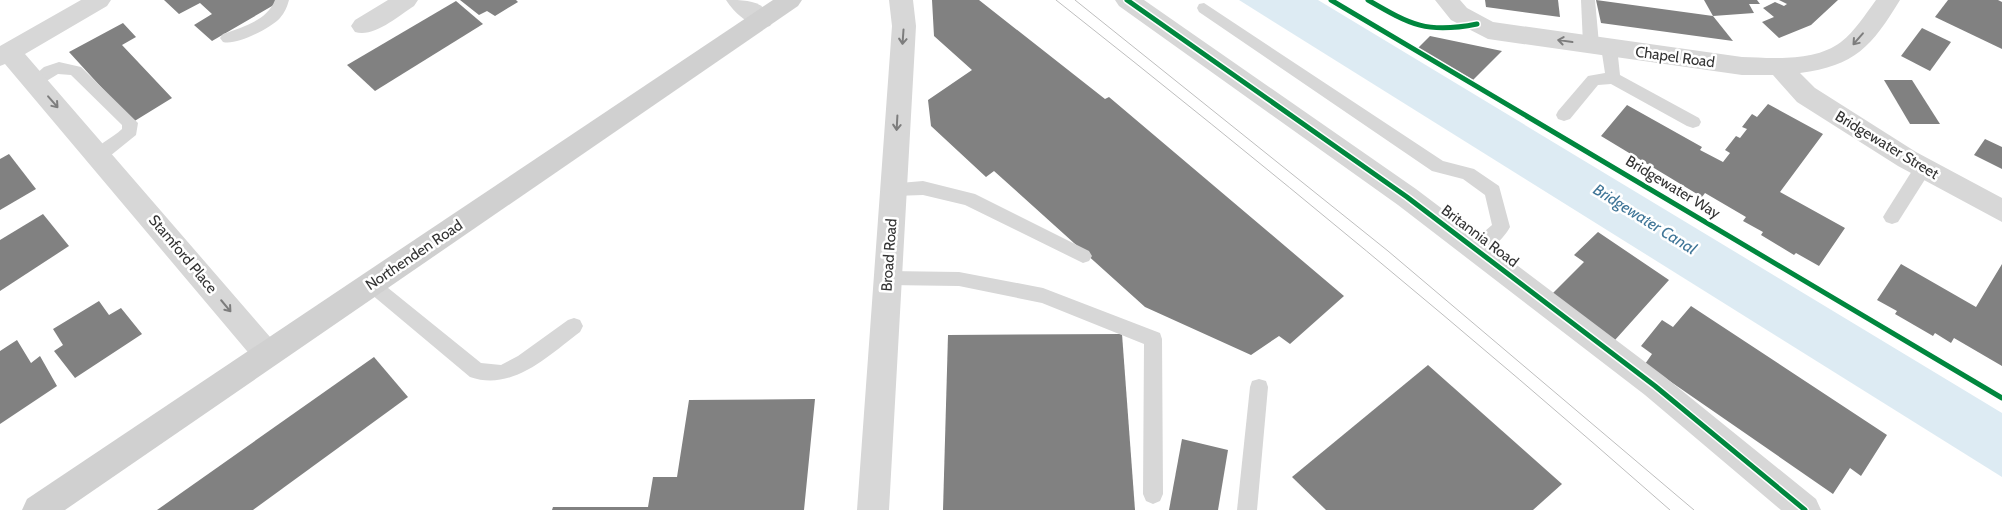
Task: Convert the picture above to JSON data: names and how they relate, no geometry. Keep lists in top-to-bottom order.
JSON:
{
  "streets": {
    "main road": ["Northenden Road"],
    "street": [
      "Chapel Road",
      "Bridgewater Street",
      "Britannia Road",
      "Stamford Place",
      "Broad Road"
    ],
    "cycle path": ["Bridgewater Way"]
  },
  "crossings": [
    ["Chapel Road", "Bridgewater Street"],
    ["Stamford Place", "Northenden Road"]
  ],
  "one_way": ["Chapel Road", "Stamford Place", "Broad Road"],
  "water": ["Bridgewater Canal"]
}
